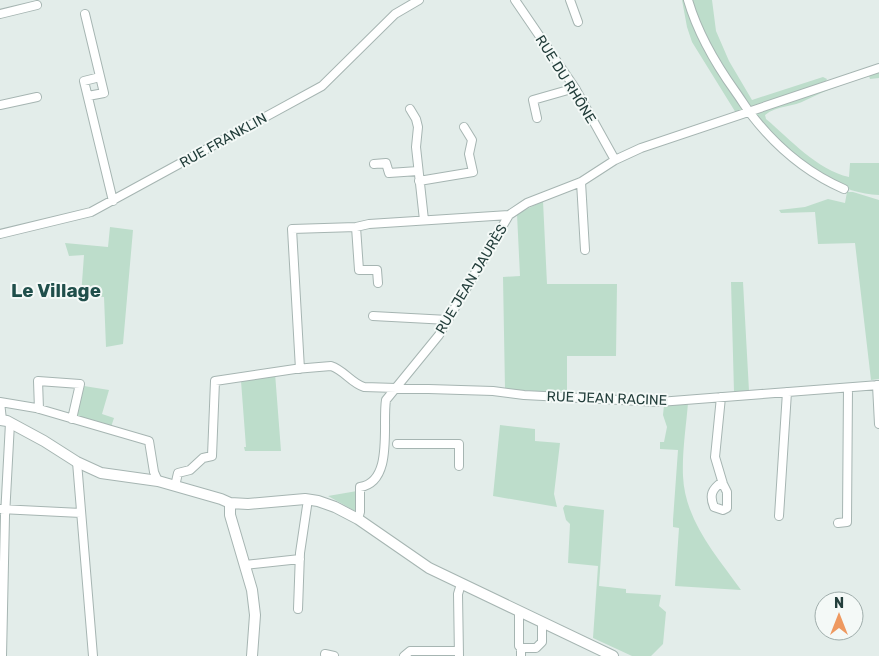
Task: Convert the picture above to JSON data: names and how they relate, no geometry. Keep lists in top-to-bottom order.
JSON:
{
  "streets": {
    "street": [
      "RUE DU RHÔNE",
      "RUE FRANKLIN",
      "RUE JEAN JAURÈS",
      "RUE JEAN RACINE"
    ]
  },
  "crossings": [
    ["RUE DU RHÔNE", "RUE JEAN JAURÈS"],
    ["RUE JEAN JAURÈS", "RUE JEAN RACINE"]
  ],
  "districts": ["Le Village"],
  "north": "top"
}
